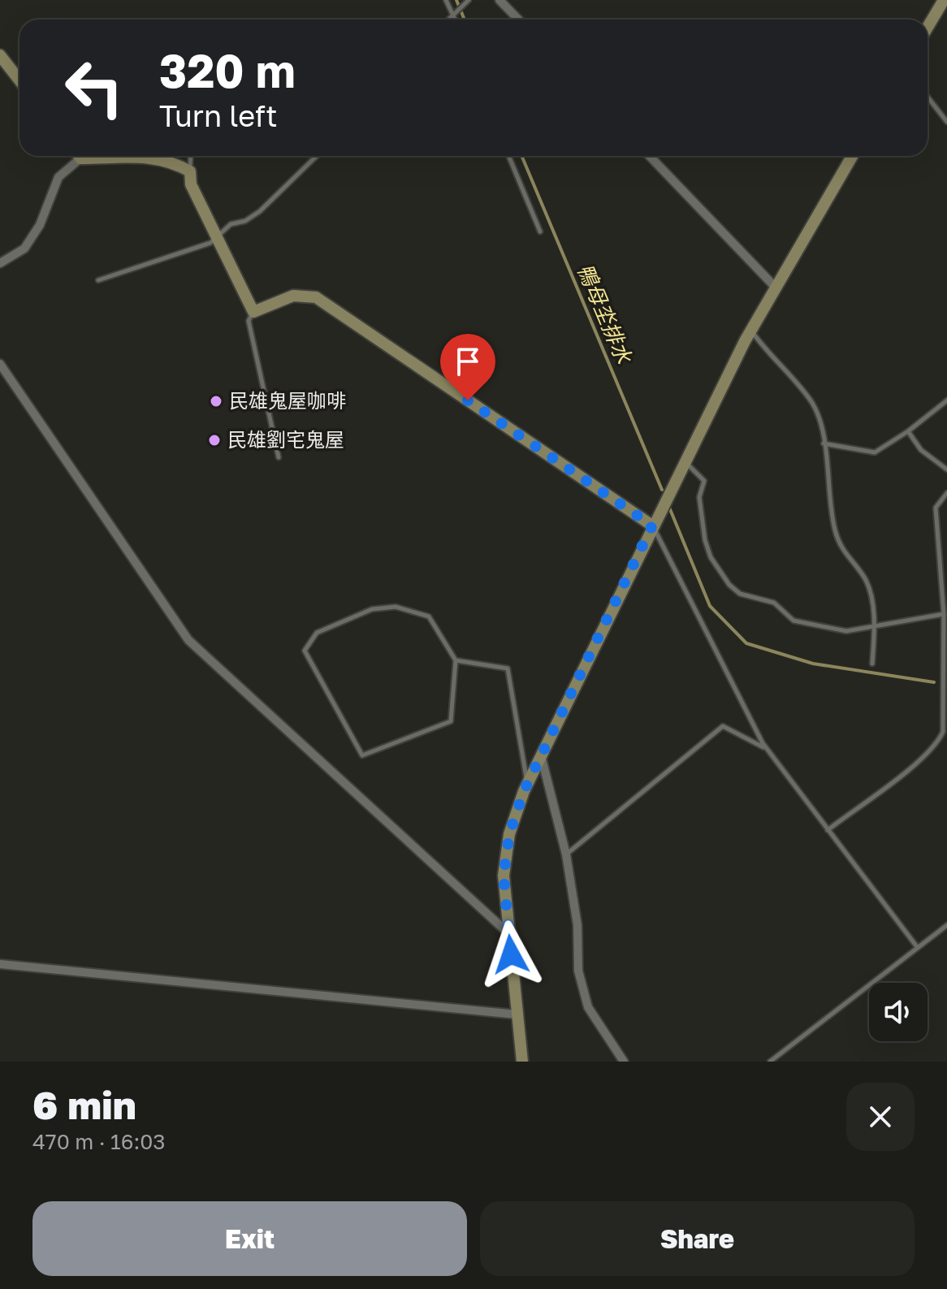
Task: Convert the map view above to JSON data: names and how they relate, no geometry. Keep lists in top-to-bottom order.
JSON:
{
  "water": ["鴨母坔排水"],
  "places": ["民雄鬼屋咖啡", "民雄劉宅鬼屋"],
  "page": {
    "turn": ["320 m", "Turn left"],
    "heading": ["6 min", "470 m · 16:03"],
    "buttons": ["Exit", "Share"]
  }
}
